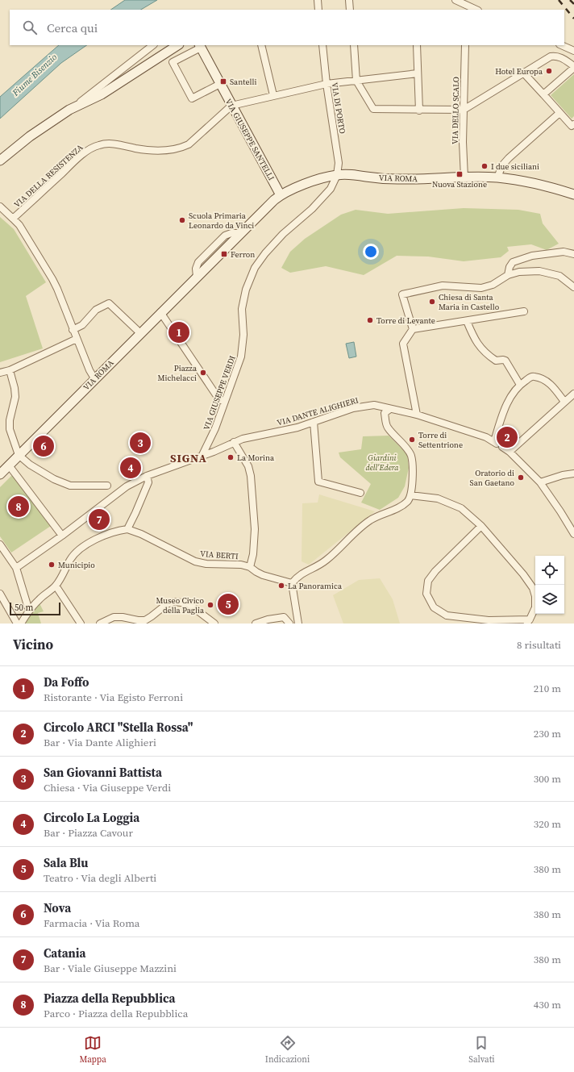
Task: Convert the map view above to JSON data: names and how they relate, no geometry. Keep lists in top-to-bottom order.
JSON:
{
  "streets": {
    "main road": ["VIA GIUSEPPE SANTELLI", "VIA ROMA"],
    "street": [
      "VIA DI PORTO",
      "VIA DELLO SCALO",
      "VIA DELLA RESISTENZA",
      "VIA GIUSEPPE VERDI",
      "VIA DANTE ALIGHIERI",
      "VIA BERTI"
    ]
  },
  "crossings": [
    ["VIA DI PORTO", "VIA DELLA RESISTENZA"],
    ["VIA DI PORTO", "VIA ROMA"],
    ["VIA DI PORTO", "VIA GIUSEPPE VERDI"],
    ["VIA DELLO SCALO", "VIA ROMA"],
    ["VIA GIUSEPPE SANTELLI", "VIA DELLA RESISTENZA"],
    ["VIA GIUSEPPE SANTELLI", "VIA ROMA"],
    ["VIA ROMA", "VIA GIUSEPPE VERDI"],
    ["VIA GIUSEPPE VERDI", "VIA DANTE ALIGHIERI"]
  ],
  "districts": ["SIGNA"],
  "water": ["Fiume Bisenzio"],
  "parks": ["Giardini dell'Edera"],
  "places": {
    "other": [
      "Hotel Europa",
      "I due siciliani",
      "Scuola Primaria Leonardo da Vinci",
      "Chiesa di Santa Maria in Castello",
      "Torre di Levante",
      "Piazza Michelacci",
      "Torre di Settentrione",
      "La Morina",
      "Oratorio di San Gaetano",
      "Municipio",
      "La Panoramica",
      "Museo Civico della Paglia"
    ],
    "transit": ["Santelli", "Nuova Stazione", "Ferron"]
  },
  "scale_bar": "50 m",
  "page": {
    "search": "Cerca qui",
    "pins": [
      "1",
      "2",
      "3",
      "6",
      "4",
      "8",
      "7",
      "5"
    ],
    "scale": "50 m",
    "heading": ["Vicino", "8 risultati"],
    "list": [
      {
        "mark": "1",
        "name": "Da Foffo",
        "note": "Ristorante · Via Egisto Ferroni",
        "value": "210 m"
      },
      {
        "mark": "2",
        "name": "Circolo ARCI \"Stella Rossa\"",
        "note": "Bar · Via Dante Alighieri",
        "value": "230 m"
      },
      {
        "mark": "3",
        "name": "San Giovanni Battista",
        "note": "Chiesa · Via Giuseppe Verdi",
        "value": "300 m"
      },
      {
        "mark": "4",
        "name": "Circolo La Loggia",
        "note": "Bar · Piazza Cavour",
        "value": "320 m"
      },
      {
        "mark": "5",
        "name": "Sala Blu",
        "note": "Teatro · Via degli Alberti",
        "value": "380 m"
      },
      {
        "mark": "6",
        "name": "Nova",
        "note": "Farmacia · Via Roma",
        "value": "380 m"
      },
      {
        "mark": "7",
        "name": "Catania",
        "note": "Bar · Viale Giuseppe Mazzini",
        "value": "380 m"
      },
      {
        "mark": "8",
        "name": "Piazza della Repubblica",
        "note": "Parco · Piazza della Repubblica",
        "value": "430 m"
      }
    ],
    "nav": ["Mappa", "Indicazioni", "Salvati"]
  }
}
